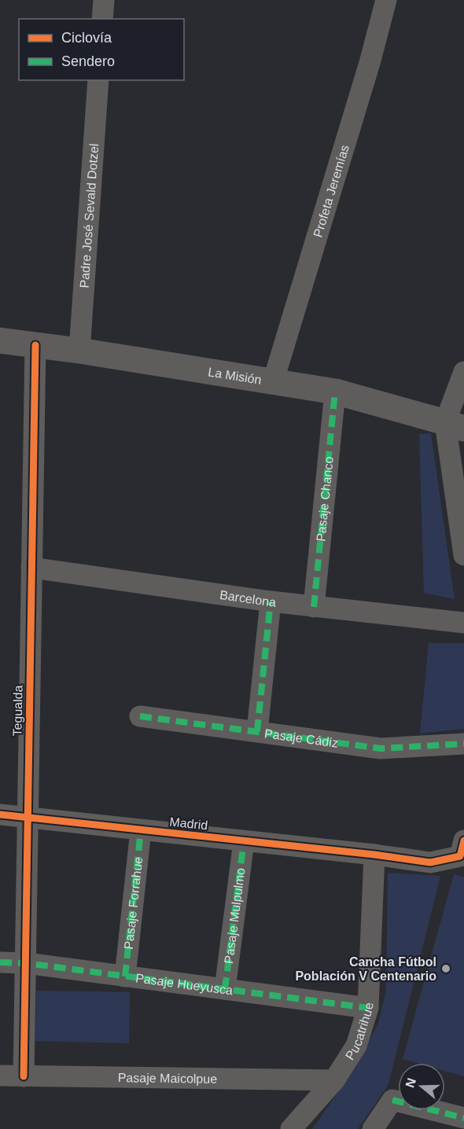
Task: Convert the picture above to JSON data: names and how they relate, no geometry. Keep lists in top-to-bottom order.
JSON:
{
  "streets": {
    "street": [
      "Profeta Jeremías",
      "Padre José Sevald Dotzel",
      "La Misión",
      "Pasaje Chanco",
      "Barcelona",
      "Tegualda",
      "Pasaje Cádiz",
      "Madrid",
      "Pasaje Forrahue",
      "Pasaje Mulpulmo",
      "Pasaje Hueyusca",
      "Pucatrihue",
      "Pasaje Maicolpue"
    ]
  },
  "crossings": [
    ["Profeta Jeremías", "La Misión"],
    ["Padre José Sevald Dotzel", "La Misión"],
    ["La Misión", "Pasaje Chanco"],
    ["La Misión", "Tegualda"],
    ["Pasaje Chanco", "Barcelona"],
    ["Barcelona", "Tegualda"],
    ["Tegualda", "Madrid"],
    ["Tegualda", "Pasaje Hueyusca"],
    ["Tegualda", "Pasaje Maicolpue"],
    ["Madrid", "Pasaje Forrahue"],
    ["Madrid", "Pasaje Mulpulmo"],
    ["Madrid", "Pucatrihue"],
    ["Pasaje Forrahue", "Pasaje Hueyusca"],
    ["Pasaje Mulpulmo", "Pasaje Hueyusca"],
    ["Pasaje Hueyusca", "Pucatrihue"],
    ["Pucatrihue", "Pasaje Maicolpue"]
  ],
  "places": ["Cancha Fútbol Población V Centenario"],
  "legend": ["Ciclovía", "Sendero"],
  "north": "left"
}
